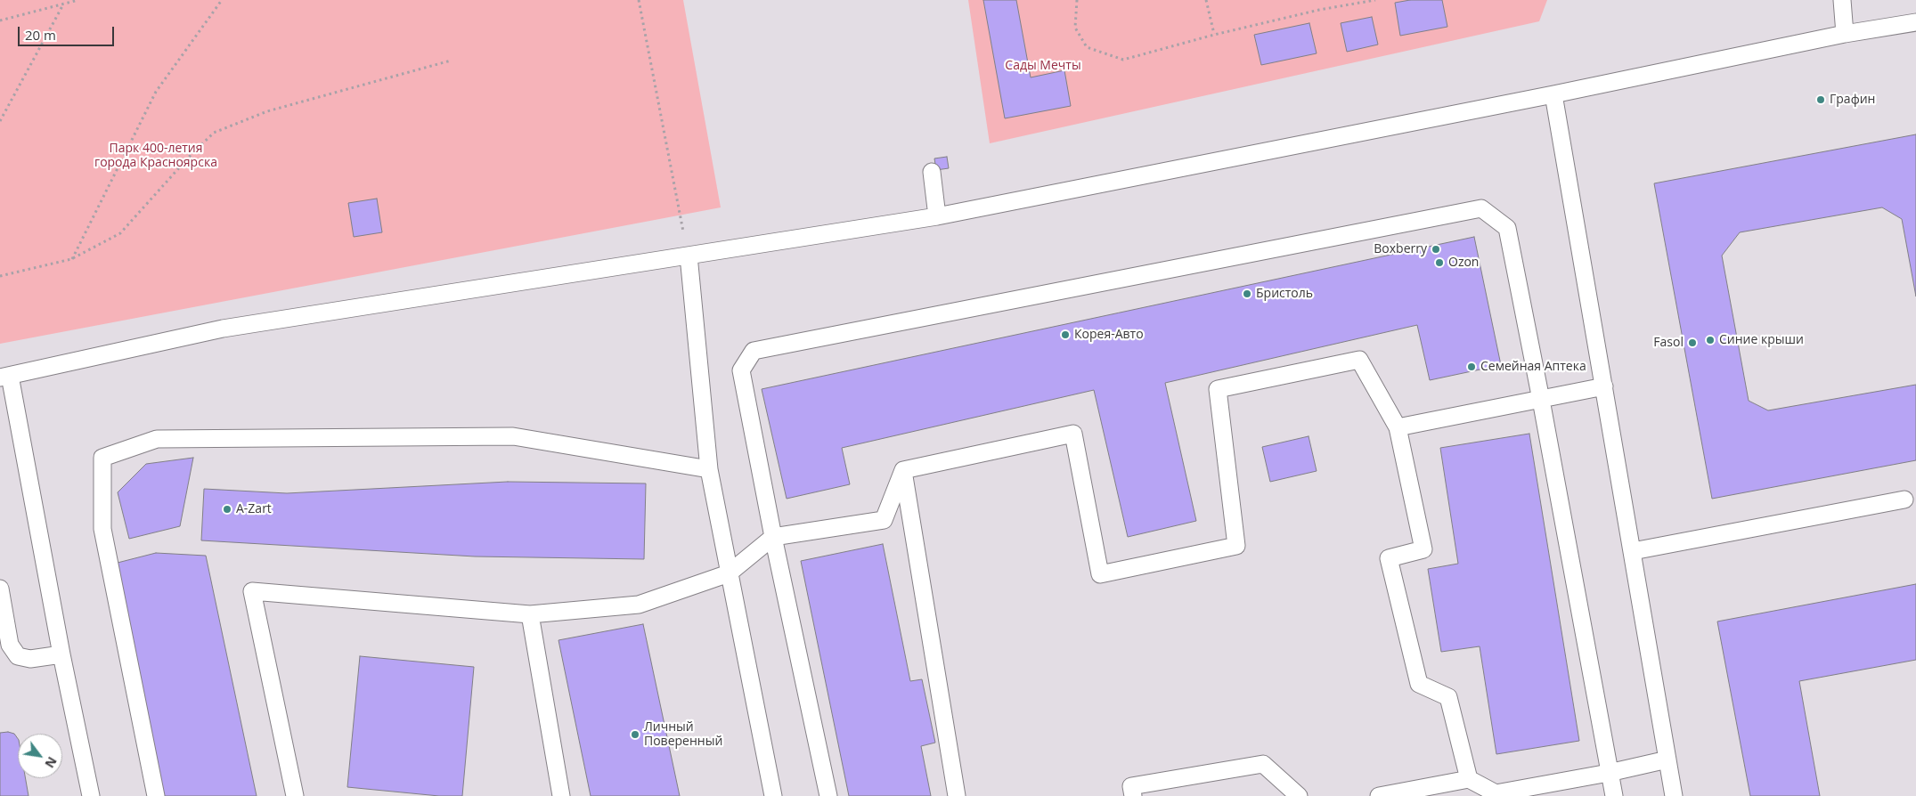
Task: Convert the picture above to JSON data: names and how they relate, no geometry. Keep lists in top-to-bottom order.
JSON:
{
  "parks": ["Сады Мечты", "Парк 400-летия города Красноярска"],
  "places": [
    "Графин",
    "Boxberry",
    "Ozon",
    "Бристоль",
    "Корея-Авто",
    "Синие крыши",
    "Fasol",
    "Семейная Аптека",
    "A-Zart",
    "Личный Поверенный"
  ],
  "scale_bar": "20 m",
  "north": "bottom right"
}
